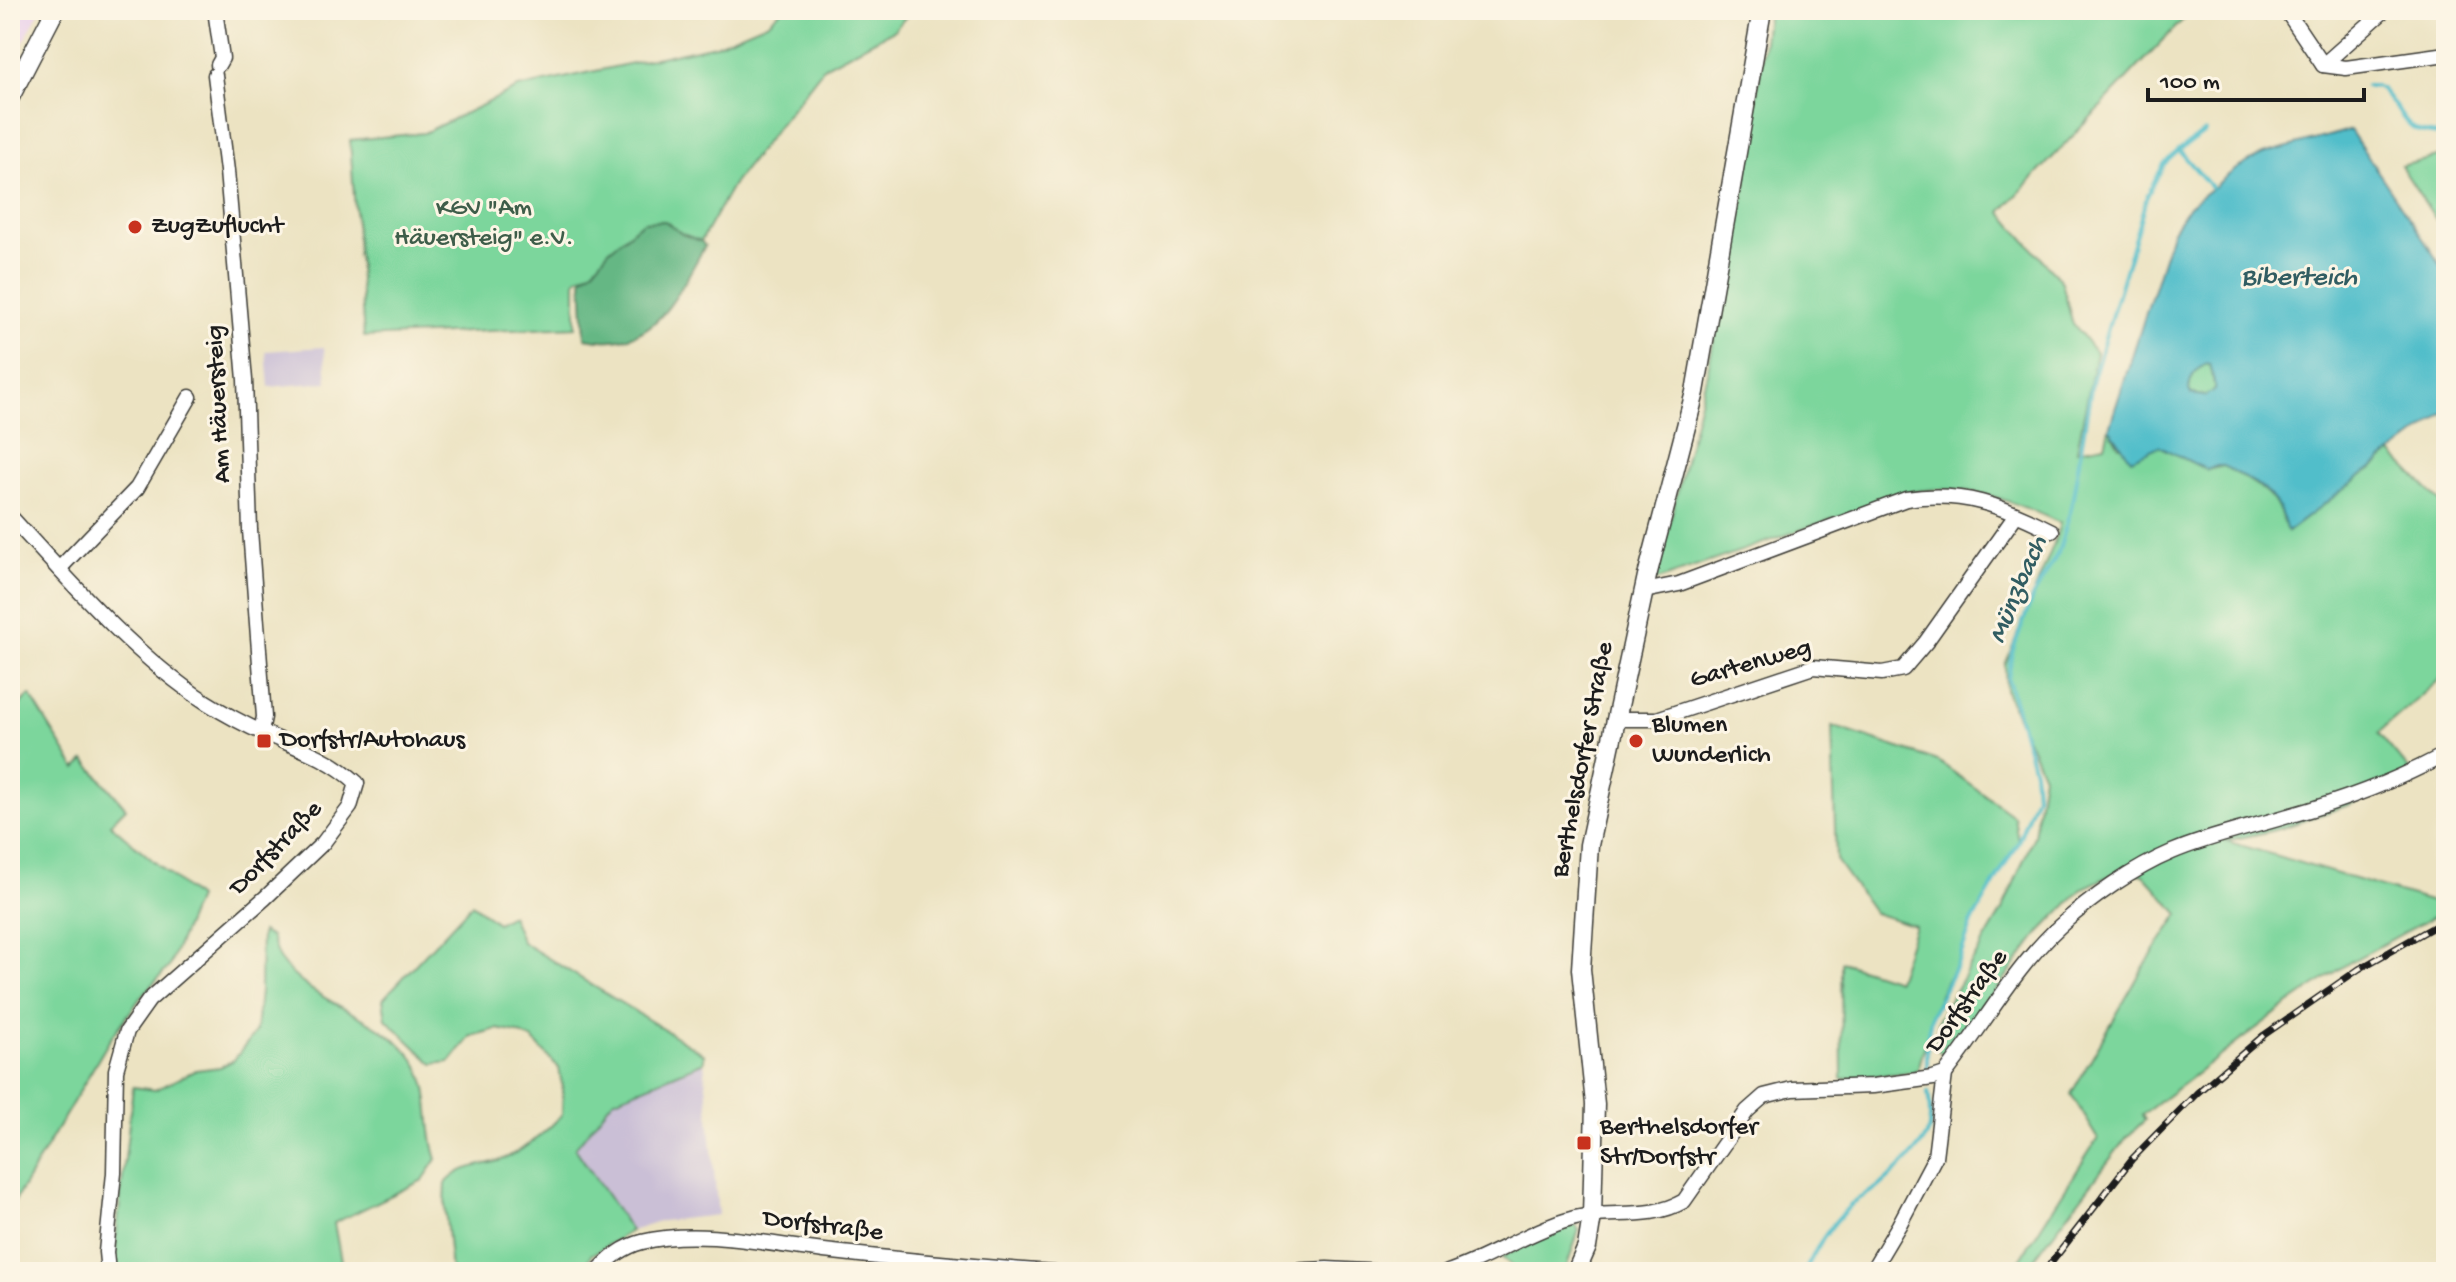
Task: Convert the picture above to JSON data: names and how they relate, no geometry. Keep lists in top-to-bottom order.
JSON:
{
  "streets": {
    "street": [
      "Am Häuersteig",
      "Gartenweg",
      "Berthelsdorfer Straße",
      "Dorfstraße"
    ]
  },
  "crossings": [
    ["Am Häuersteig", "Dorfstraße"],
    ["Gartenweg", "Berthelsdorfer Straße"],
    ["Berthelsdorfer Straße", "Dorfstraße"]
  ],
  "water": ["Biberteich", "Münzbach"],
  "parks": ["KGV \"Am Häuersteig\" e.V."],
  "places": {
    "other": ["ZugZuflucht", "Blumen Wunderlich"],
    "transit": ["Dorfstr/Autohaus", "Berthelsdorfer Str/Dorfstr"]
  },
  "scale_bar": "100 m"
}
